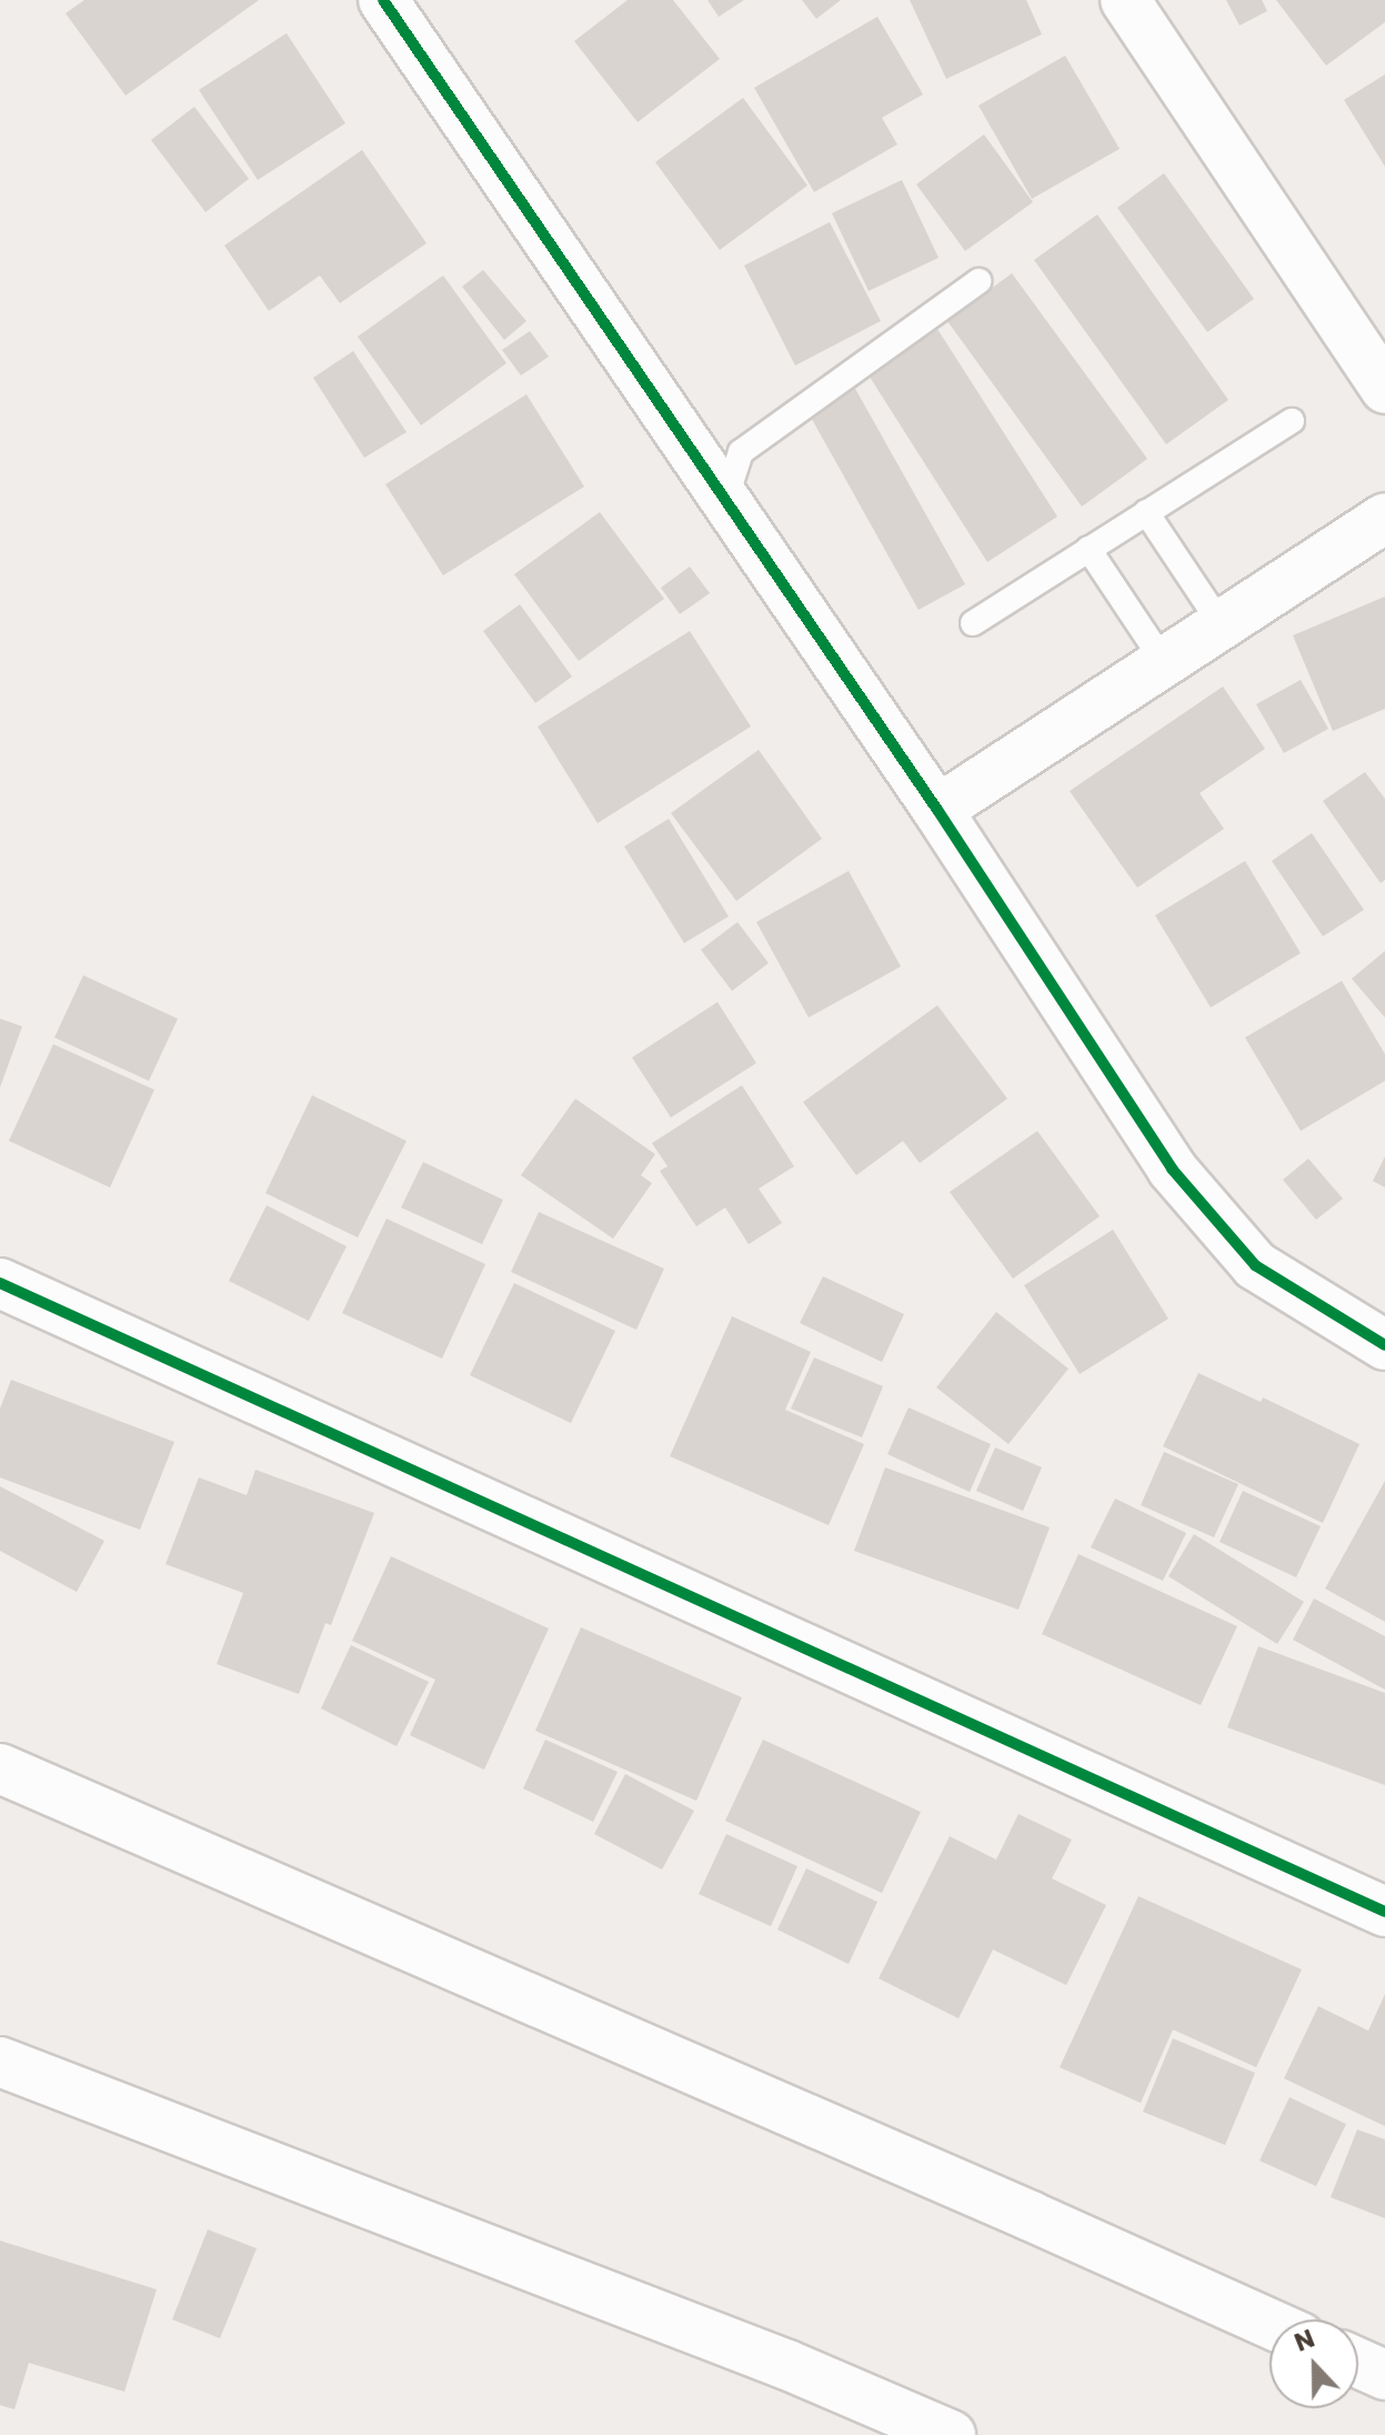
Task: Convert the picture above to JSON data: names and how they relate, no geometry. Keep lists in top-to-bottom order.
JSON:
{
  "north": "top"
}
